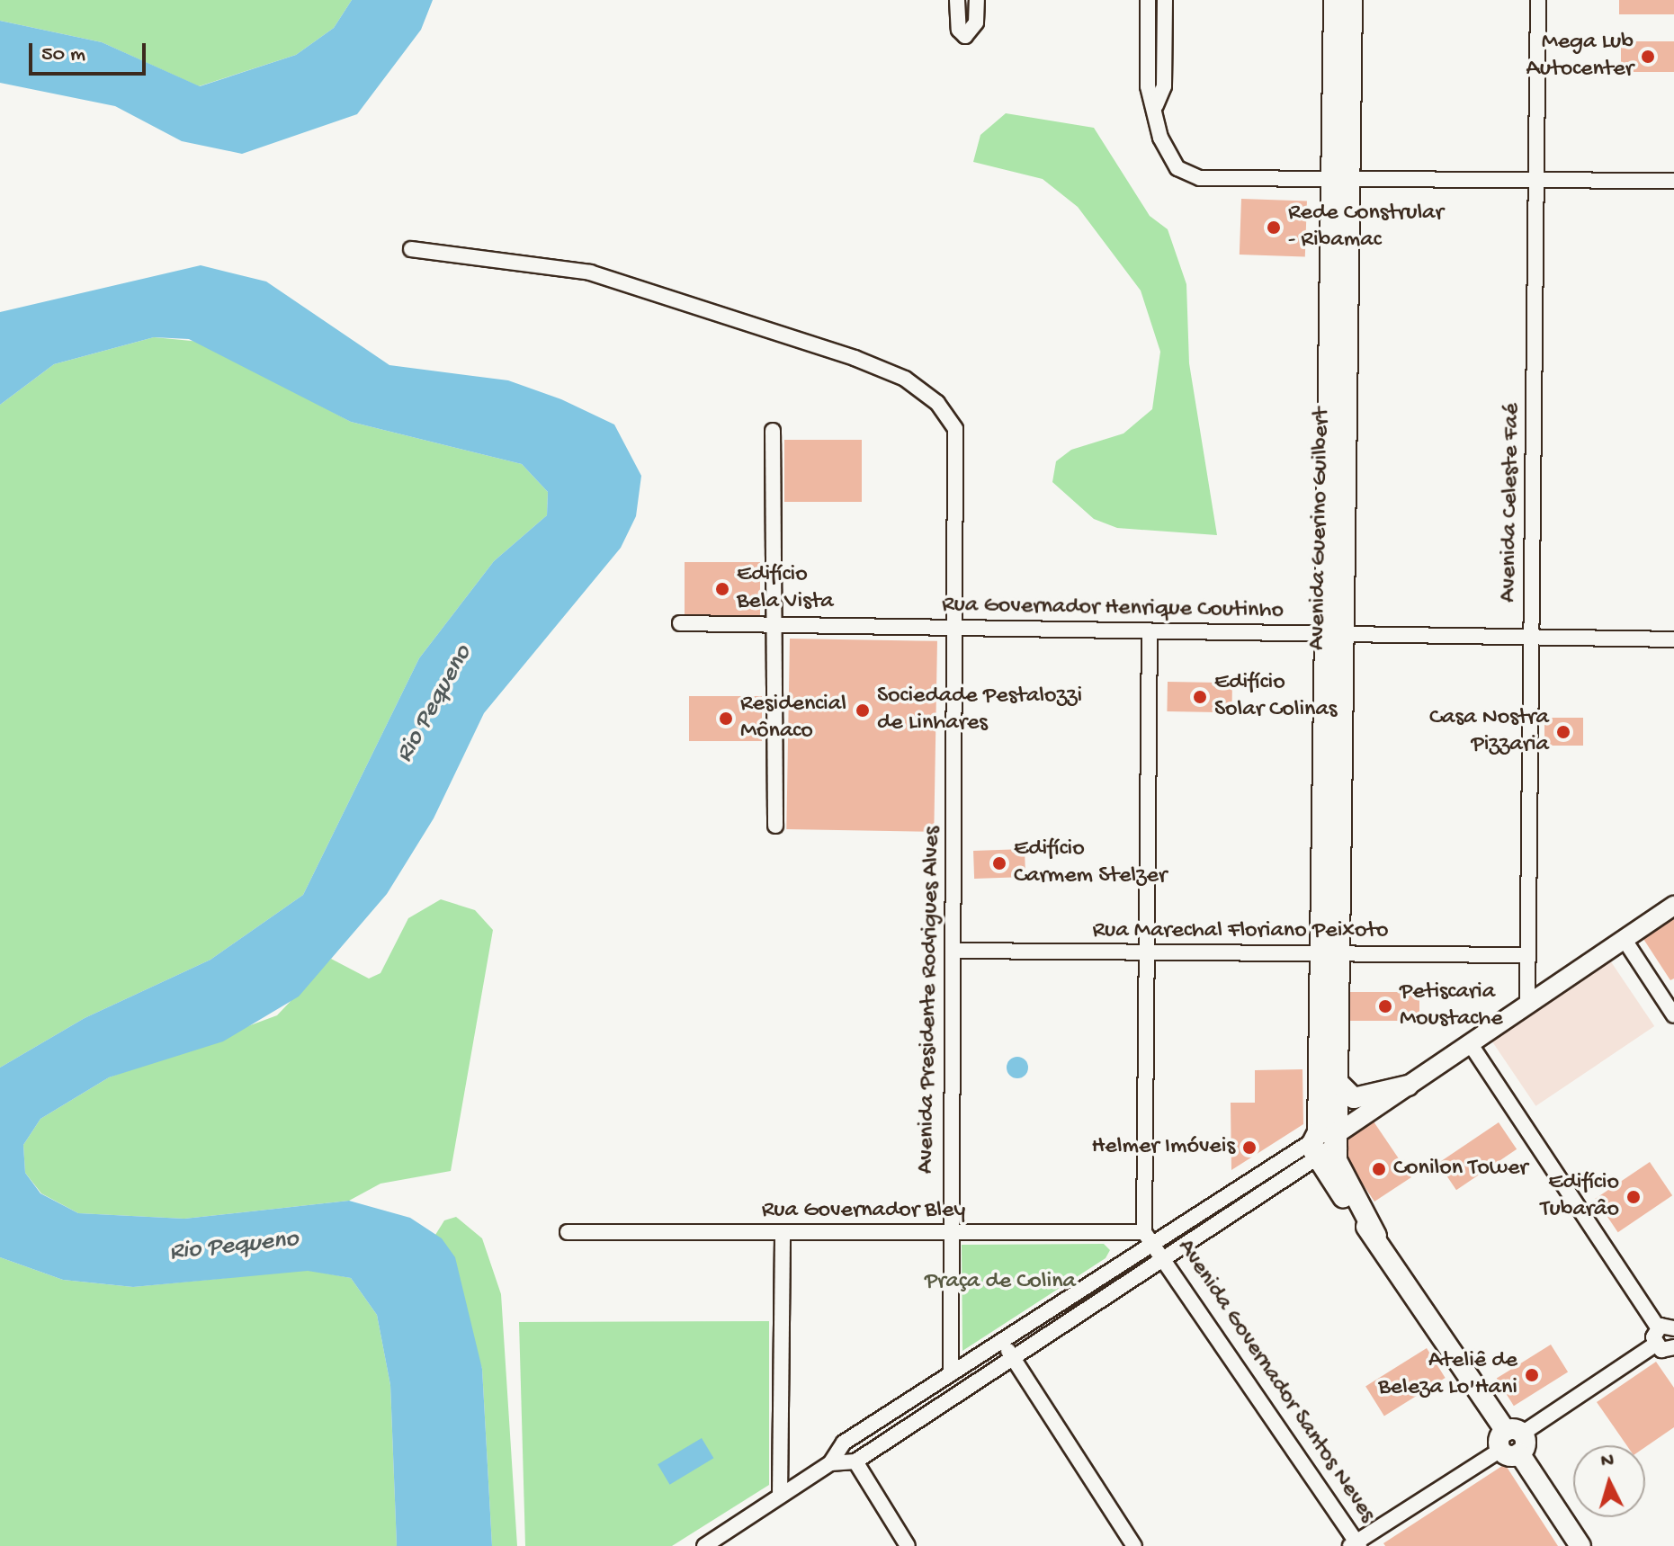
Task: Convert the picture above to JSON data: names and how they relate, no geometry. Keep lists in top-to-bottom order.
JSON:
{
  "streets": {
    "main road": ["Avenida Guerino Guilbert"],
    "street": [
      "Avenida Celeste Faé",
      "Rua Governador Henrique Coutinho",
      "Rua Marechal Floriano Peixoto",
      "Avenida Presidente Rodrigues Alves",
      "Rua Governador Bley",
      "Avenida Governador Santos Neves"
    ]
  },
  "crossings": [
    ["Avenida Celeste Faé", "Rua Governador Henrique Coutinho"],
    ["Avenida Celeste Faé", "Rua Marechal Floriano Peixoto"],
    ["Avenida Guerino Guilbert", "Rua Governador Henrique Coutinho"],
    ["Avenida Guerino Guilbert", "Rua Marechal Floriano Peixoto"],
    ["Rua Governador Henrique Coutinho", "Avenida Presidente Rodrigues Alves"],
    ["Rua Marechal Floriano Peixoto", "Avenida Presidente Rodrigues Alves"],
    ["Avenida Presidente Rodrigues Alves", "Rua Governador Bley"],
    ["Rua Governador Bley", "Avenida Governador Santos Neves"]
  ],
  "water": ["Rio Pequeno"],
  "parks": ["Praça de Colina"],
  "places": [
    "Mega Lub Autocenter",
    "Rede Constrular - Ribamac",
    "Edifício Bela Vista",
    "Edifício Solar Colinas",
    "Sociedade Pestalozzi de Linhares",
    "Residencial Mônaco",
    "Casa Nostra Pizzaria",
    "Edifício Carmem Stelzer",
    "Petiscaria Moustache",
    "Helmer Imóveis",
    "Conilon Tower",
    "Edifício Tubarâo",
    "Ateliê de Beleza Lo'Hani"
  ],
  "scale_bar": "50 m",
  "north": "top"
}
